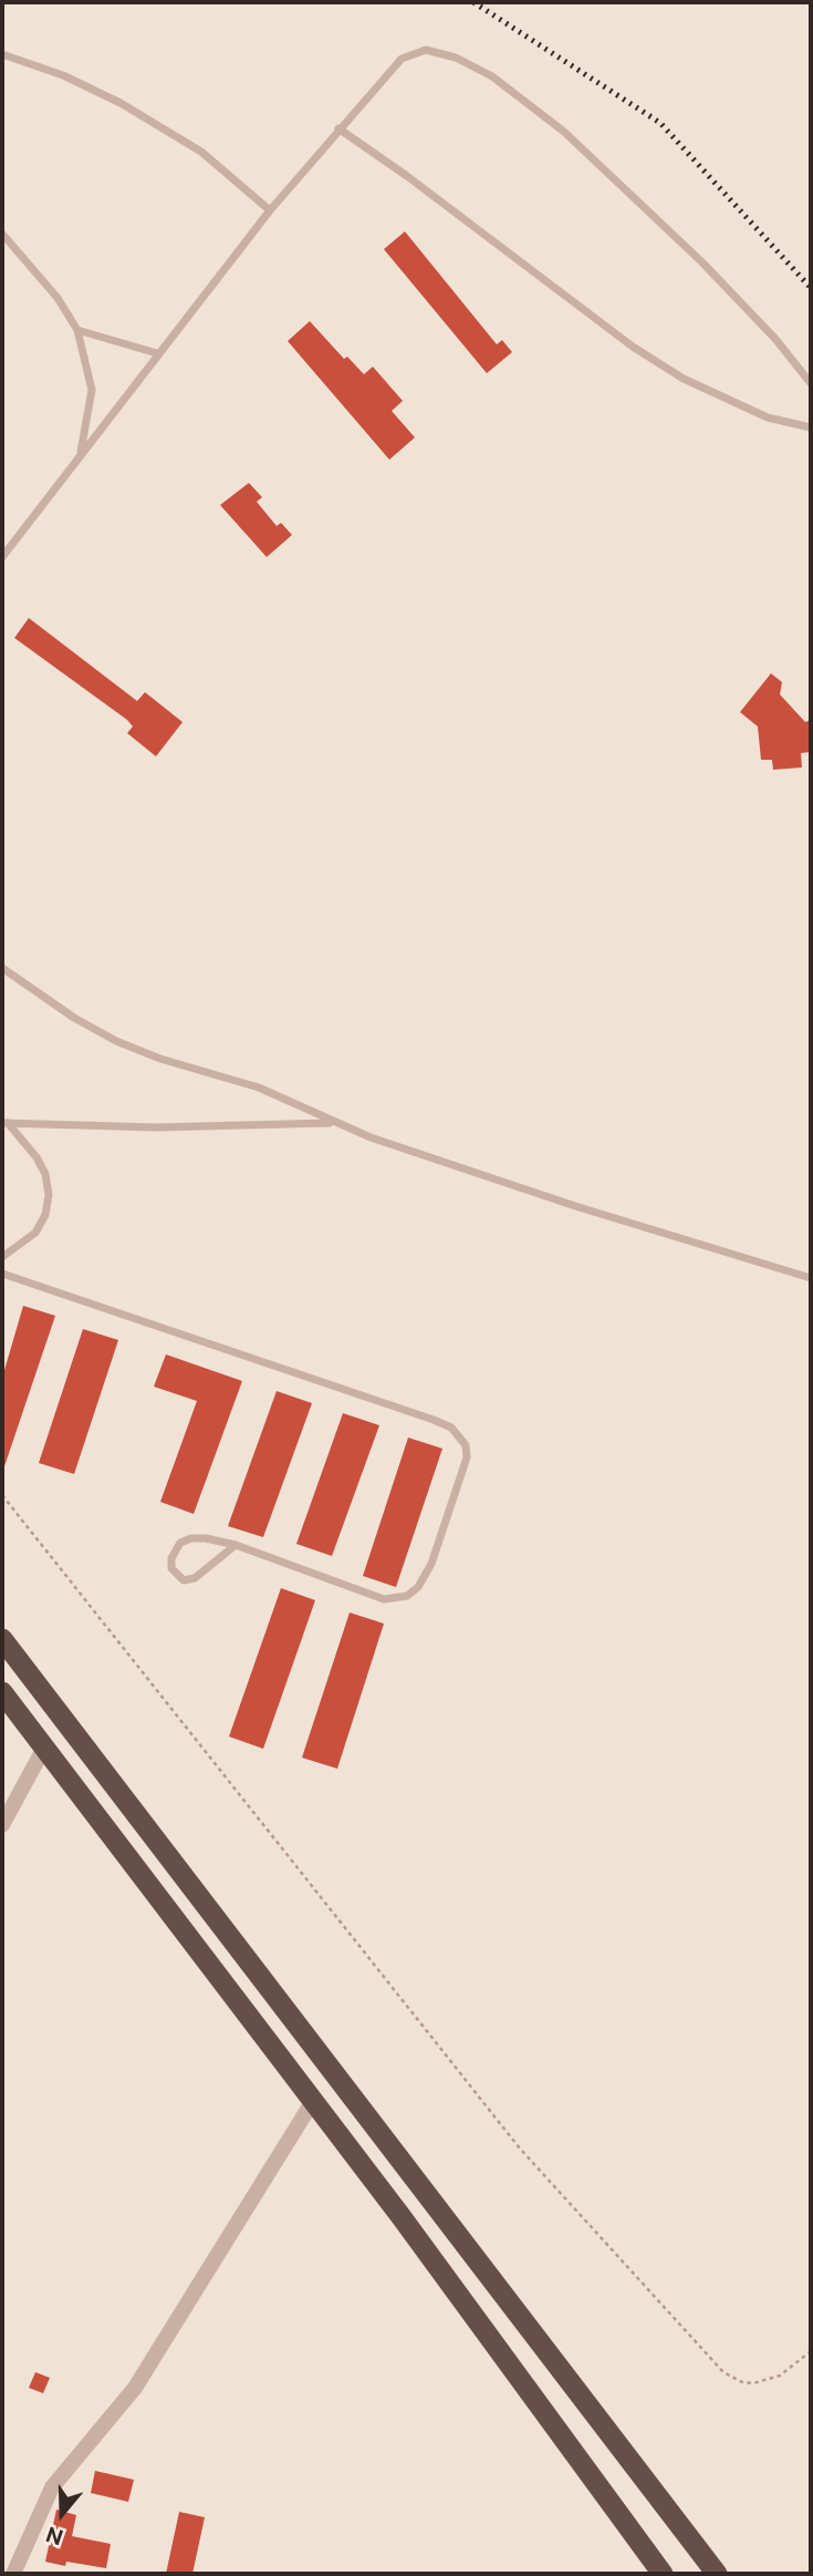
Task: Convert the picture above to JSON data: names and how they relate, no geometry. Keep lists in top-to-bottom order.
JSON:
{
  "north": "bottom"
}
